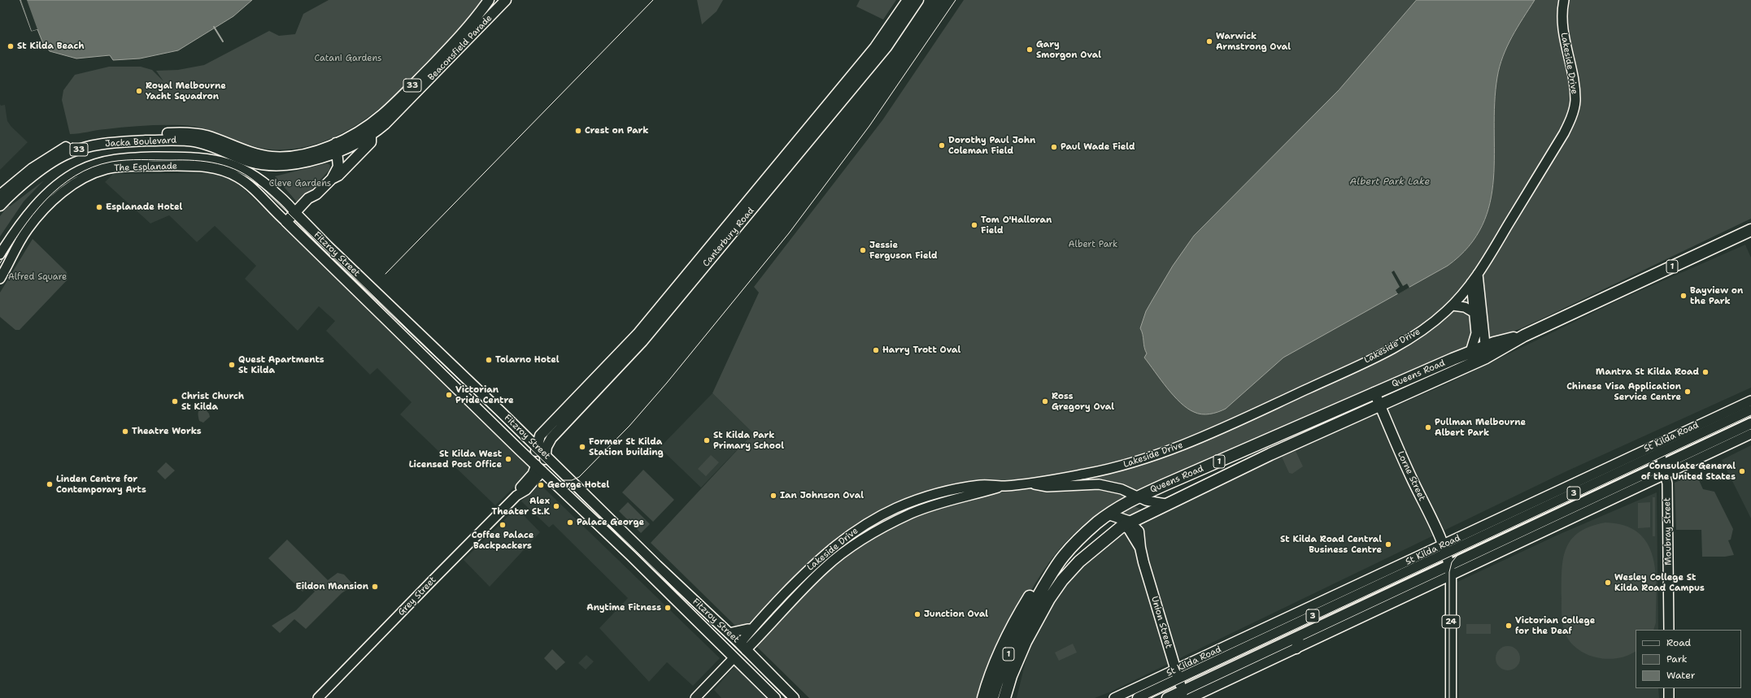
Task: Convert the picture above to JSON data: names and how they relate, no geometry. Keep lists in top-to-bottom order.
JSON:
{
  "streets": {
    "highway": ["1", "Queens Road"],
    "main road": [
      "Beaconsfield Parade",
      "Lakeside Drive",
      "33",
      "Jacka Boulevard",
      "Canterbury Road",
      "Fitzroy Street",
      "St Kilda Road",
      "Lorne Street",
      "3",
      "24",
      "Union Street"
    ],
    "street": ["The Esplanade", "Moubray Street", "Grey Street"]
  },
  "crossings": [
    ["Beaconsfield Parade", "Jacka Boulevard"],
    ["Beaconsfield Parade", "Fitzroy Street"],
    ["Lakeside Drive", "Fitzroy Street"],
    ["The Esplanade", "Fitzroy Street"],
    ["Canterbury Road", "Fitzroy Street"],
    ["Canterbury Road", "Grey Street"],
    ["Fitzroy Street", "Grey Street"],
    ["Queens Road", "Lorne Street"],
    ["Queens Road", "Union Street"],
    ["St Kilda Road", "Lorne Street"],
    ["St Kilda Road", "Moubray Street"],
    ["St Kilda Road", "24"],
    ["St Kilda Road", "Union Street"],
    ["Lorne Street", "24"]
  ],
  "water": ["Albert Park Lake"],
  "parks": [
    "Catani Gardens",
    "Cleve Gardens",
    "Albert Park",
    "Alfred Square"
  ],
  "places": [
    "Warwick Armstrong Oval",
    "St Kilda Beach",
    "Gary Smorgon Oval",
    "Royal Melbourne Yacht Squadron",
    "Crest on Park",
    "Dorothy Paul John Coleman Field",
    "Paul Wade Field",
    "Esplanade Hotel",
    "Tom O'Halloran Field",
    "Jessie Ferguson Field",
    "Bayview on the Park",
    "Harry Trott Oval",
    "Tolarno Hotel",
    "Quest Apartments St Kilda",
    "Mantra St Kilda Road",
    "Chinese Visa Application Service Centre",
    "Victorian Pride Centre",
    "Christ Church St Kilda",
    "Ross Gregory Oval",
    "Pullman Melbourne Albert Park",
    "Theatre Works",
    "St Kilda Park Primary School",
    "Former St Kilda Station building",
    "St Kilda West Licensed Post Office",
    "Consulate General of the United States",
    "Linden Centre for Contemporary Arts",
    "George Hotel",
    "Ian Johnson Oval",
    "Alex Theater St.K",
    "Palace George",
    "Coffee Palace Backpackers",
    "St Kilda Road Central Business Centre",
    "Wesley College St Kilda Road Campus",
    "Eildon Mansion",
    "Anytime Fitness",
    "Junction Oval",
    "Victorian College for the Deaf"
  ],
  "legend": ["Road", "Park", "Water"]
}
